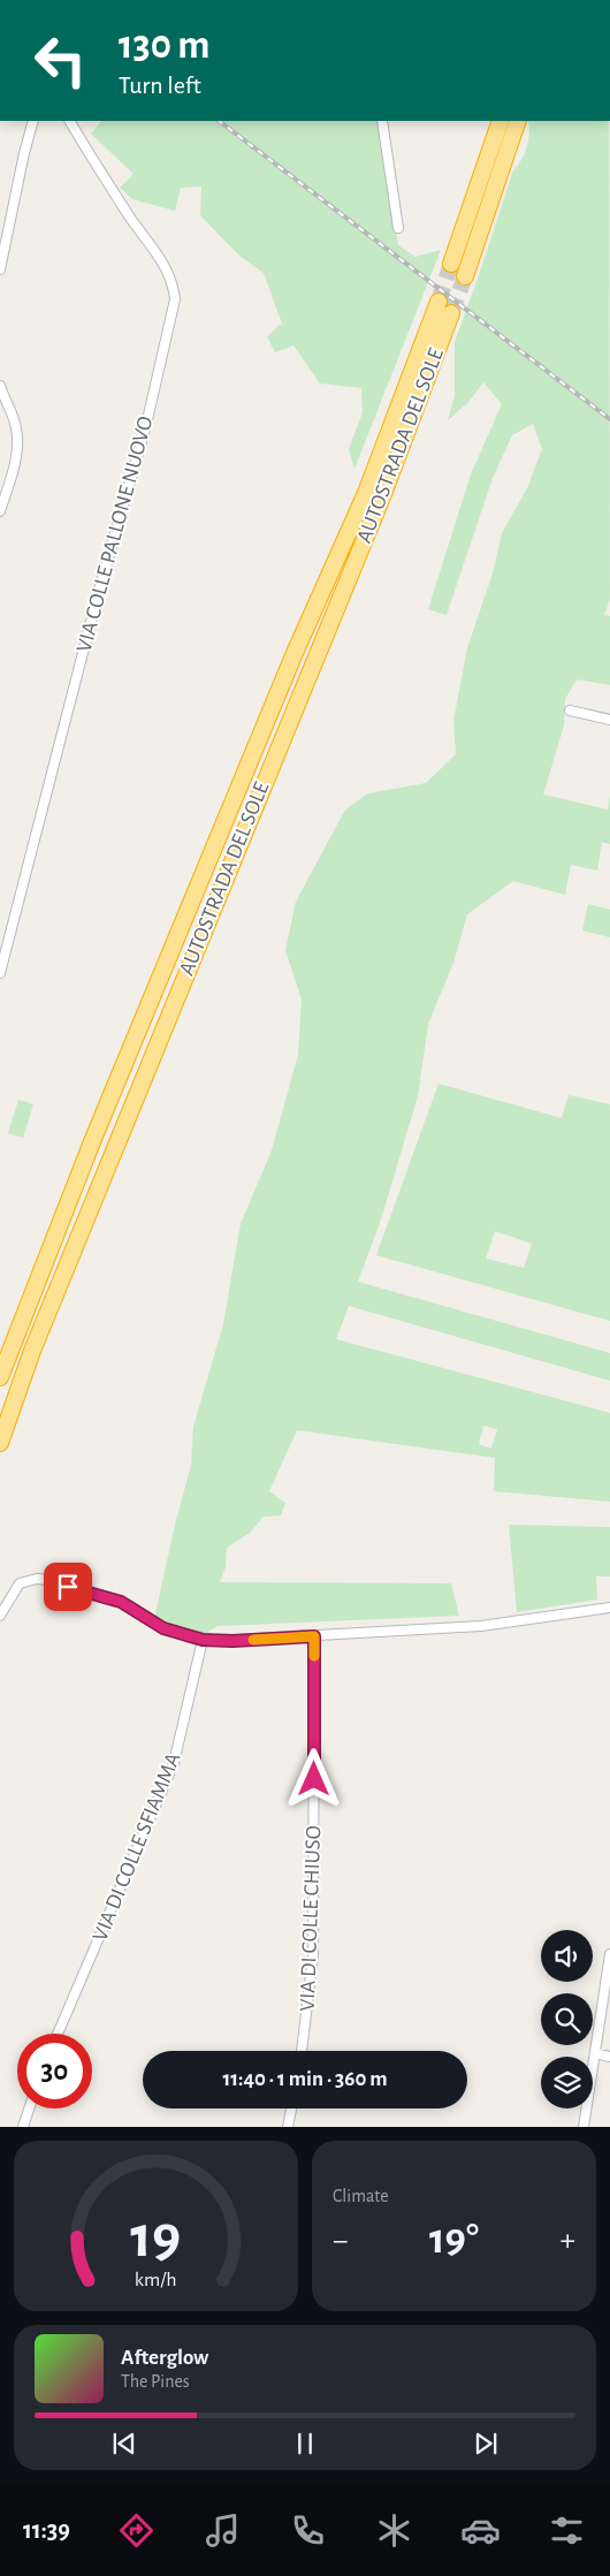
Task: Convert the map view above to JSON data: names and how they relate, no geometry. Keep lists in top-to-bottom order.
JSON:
{
  "streets": {
    "highway": ["AUTOSTRADA DEL SOLE"],
    "street": ["VIA COLLE PALLONE NUOVO", "VIA DI COLLE SFIAMMA", "VIA DI COLLE CHIUSO"]
  },
  "page": {
    "turn": ["130 m", "Turn left"],
    "limit": "30",
    "trip": "11:40 · 1 min · 360 m",
    "tile": "Climate",
    "heat": ["−", "19°", "+"],
    "song": ["Afterglow", "The Pines"],
    "tabs": "11:39",
    "gauge": ["19", "km/h"]
  }
}
